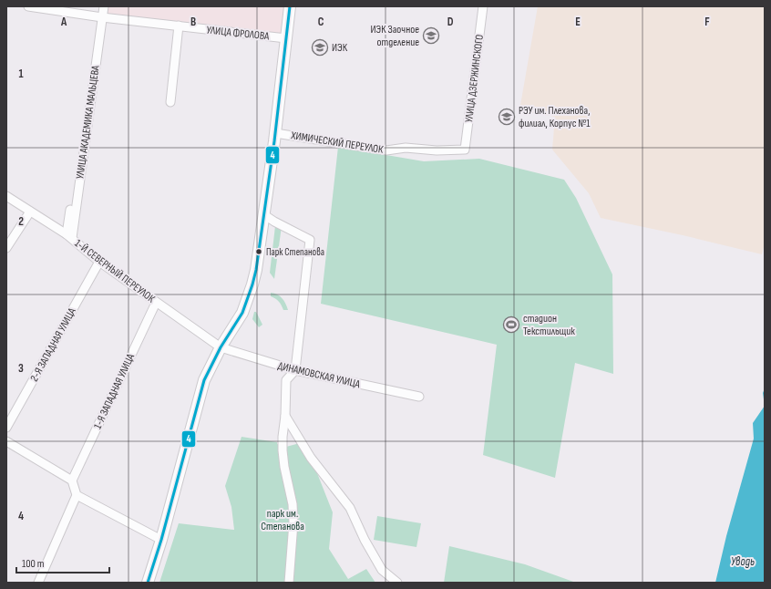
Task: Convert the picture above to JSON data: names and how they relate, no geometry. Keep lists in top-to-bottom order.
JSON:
{
  "streets": {
    "street": [
      "УЛИЦА ФРОЛОВА",
      "УЛИЦА ДЗЕРЖИНСКОГО",
      "УЛИЦА АКАДЕМИКА МАЛЬЦЕВА",
      "ХИМИЧЕСКИЙ ПЕРЕУЛОК",
      "1-Й СЕВЕРНЫЙ ПЕРЕУЛОК",
      "2-Я ЗАПАДНАЯ УЛИЦА",
      "ДИНАМОВСКАЯ УЛИЦА",
      "1-Я ЗАПАДНАЯ УЛИЦА"
    ]
  },
  "crossings": [
    ["УЛИЦА ФРОЛОВА", "УЛИЦА АКАДЕМИКА МАЛЬЦЕВА"],
    ["УЛИЦА ДЗЕРЖИНСКОГО", "ХИМИЧЕСКИЙ ПЕРЕУЛОК"],
    ["УЛИЦА АКАДЕМИКА МАЛЬЦЕВА", "1-Й СЕВЕРНЫЙ ПЕРЕУЛОК"],
    ["1-Й СЕВЕРНЫЙ ПЕРЕУЛОК", "2-Я ЗАПАДНАЯ УЛИЦА"],
    ["1-Й СЕВЕРНЫЙ ПЕРЕУЛОК", "ДИНАМОВСКАЯ УЛИЦА"],
    ["1-Й СЕВЕРНЫЙ ПЕРЕУЛОК", "1-Я ЗАПАДНАЯ УЛИЦА"]
  ],
  "water": ["Уводь"],
  "parks": ["парк им. Степанова"],
  "places": {
    "school or university": ["ИЭК Заочное отделение", "ИЭК", "РЭУ им. Плеханова, филиал, Корпус №1"],
    "other": ["Парк Степанова"],
    "sports": ["стадион Текстильщик"]
  },
  "lines": ["transit line 4"],
  "scale_bar": "100 m",
  "grid": {
    "columns": [
      "A",
      "B",
      "C",
      "D",
      "E",
      "F"
    ],
    "rows": [
      "1",
      "2",
      "3",
      "4"
    ]
  }
}
